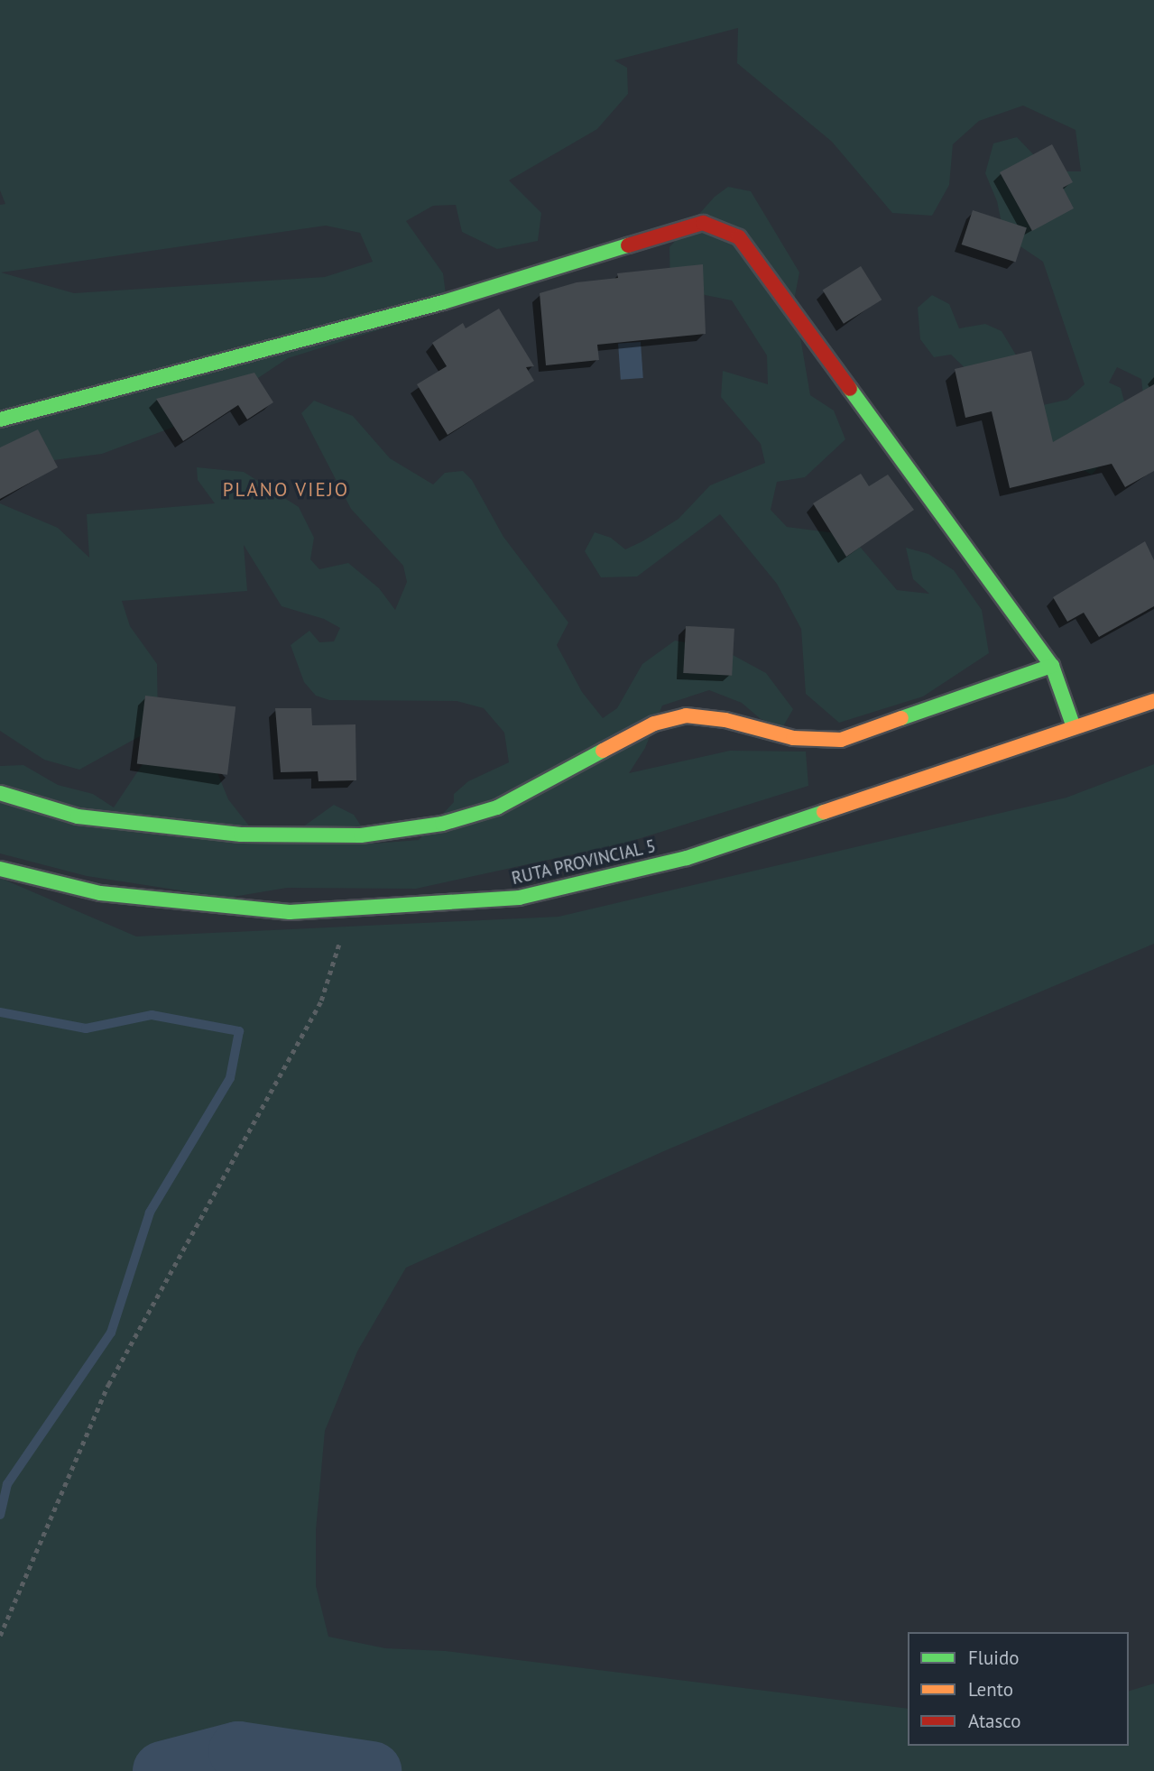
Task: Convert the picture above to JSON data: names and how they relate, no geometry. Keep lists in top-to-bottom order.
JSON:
{
  "streets": {
    "street": ["RUTA PROVINCIAL 5"]
  },
  "districts": ["PLANO VIEJO"],
  "legend": ["Fluido", "Lento", "Atasco"]
}
